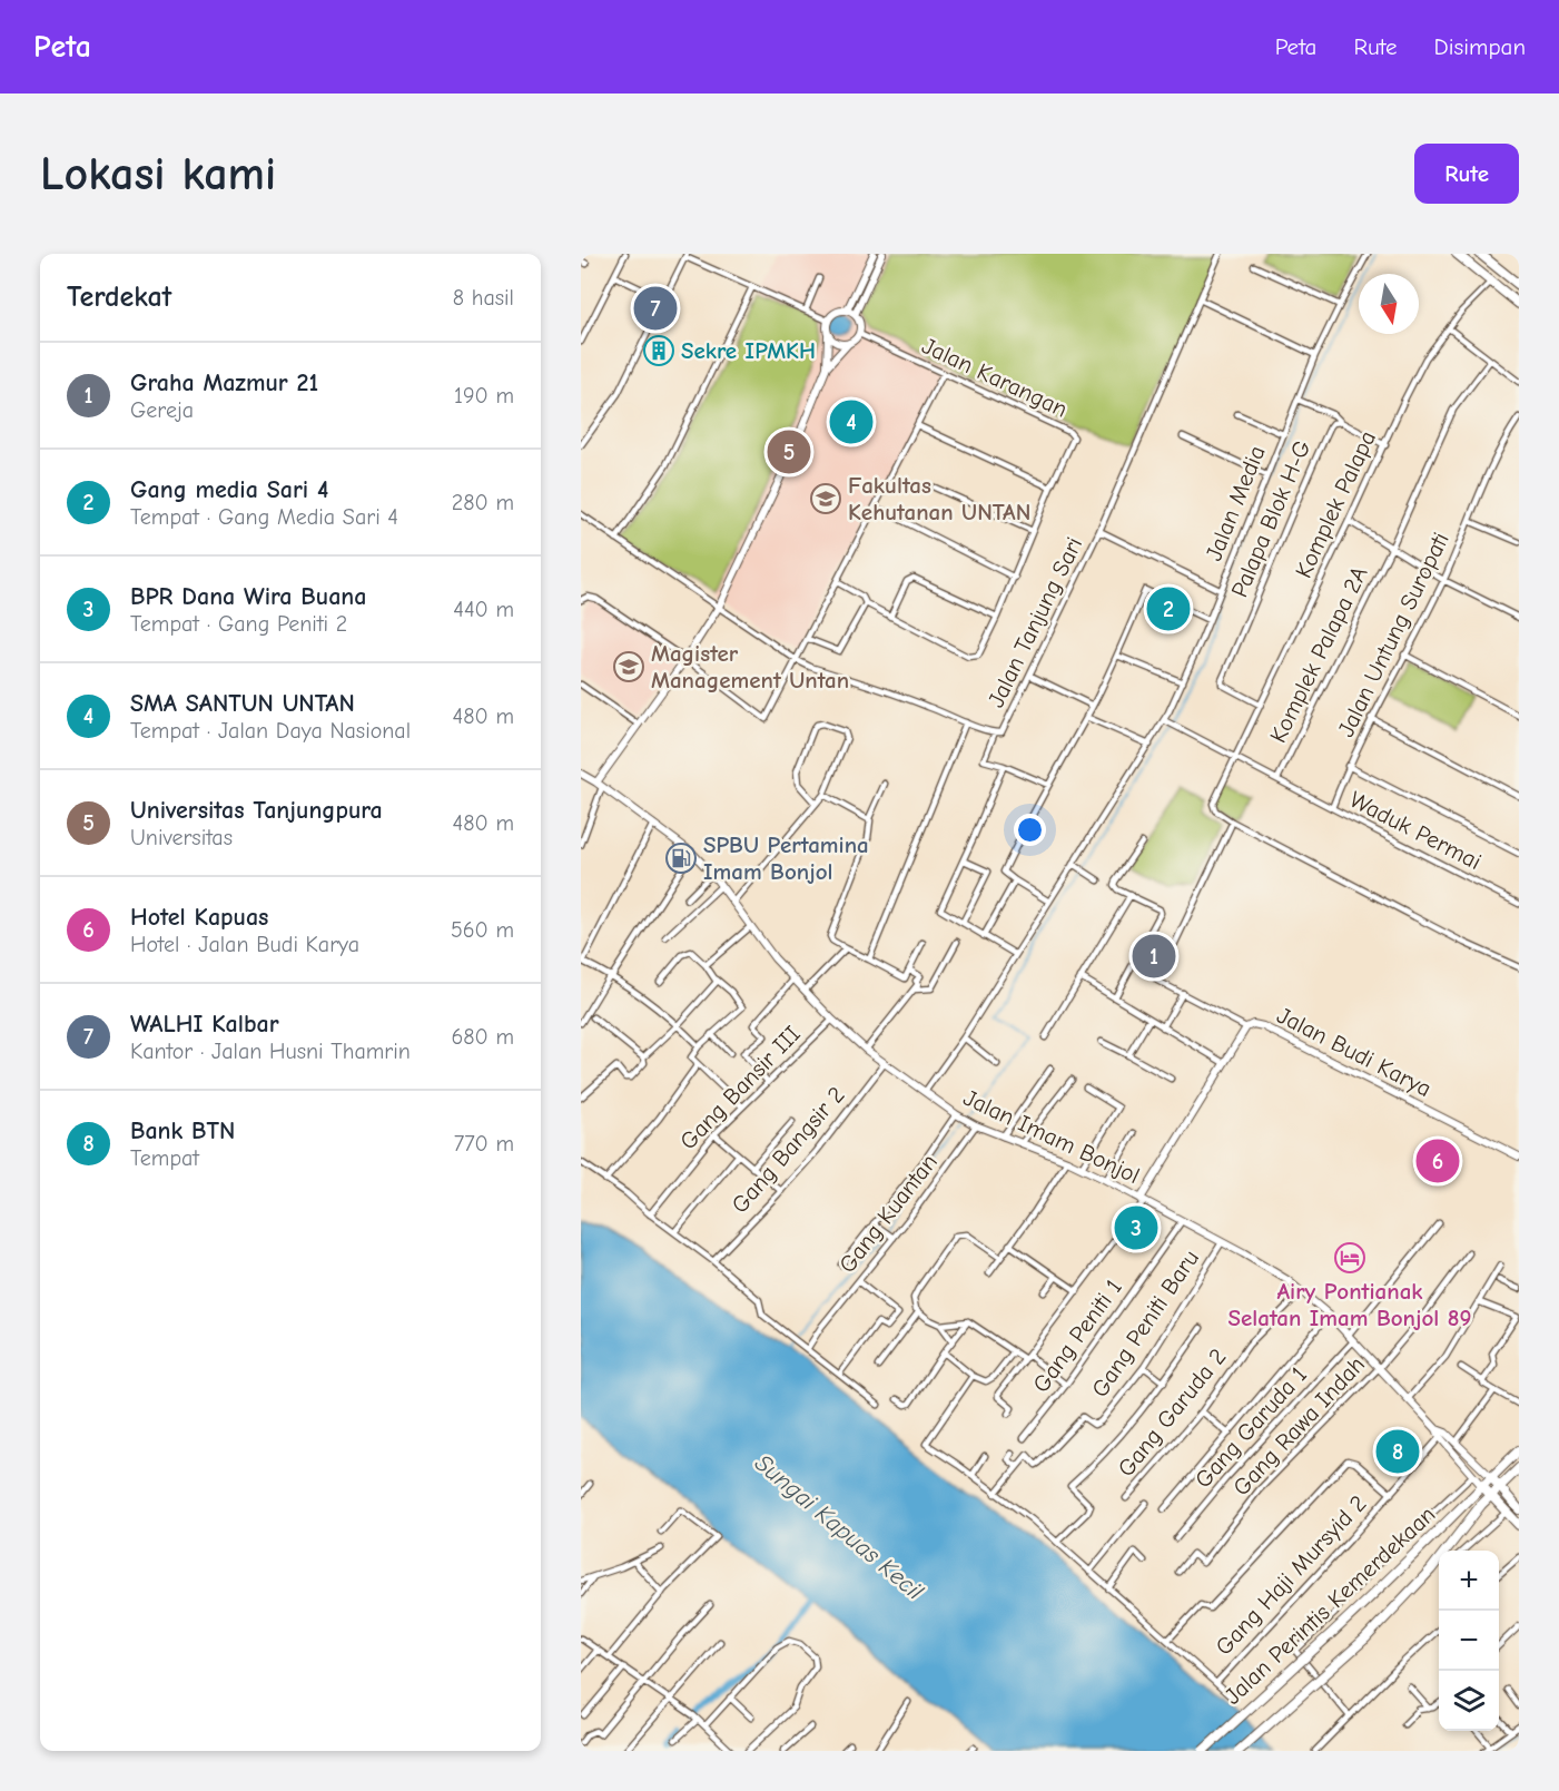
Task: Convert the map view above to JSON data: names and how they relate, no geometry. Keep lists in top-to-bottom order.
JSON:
{
  "streets": {
    "highway": ["Jalan Perintis Kemerdekaan"],
    "street": [
      "Jalan Karangan",
      "Jalan Media",
      "Komplek Palapa",
      "Palapa Blok H-G",
      "Jalan Tanjung Sari",
      "Jalan Untung Suropati",
      "Komplek Palapa 2A",
      "Waduk Permai",
      "Jalan Budi Karya",
      "Gang Bansir III",
      "Jalan Imam Bonjol",
      "Gang Bangsir 2",
      "Gang Kuantan",
      "Gang Peniti Baru",
      "Gang Peniti 1",
      "Gang Garuda 2",
      "Gang Rawa Indah",
      "Gang Garuda 1",
      "Gang Haji Mursyid 2"
    ]
  },
  "crossings": [
    ["Jalan Media", "Waduk Permai"],
    ["Jalan Media", "Jalan Imam Bonjol"],
    ["Komplek Palapa", "Palapa Blok H-G"],
    ["Komplek Palapa", "Waduk Permai"],
    ["Komplek Palapa 2A", "Waduk Permai"],
    ["Jalan Budi Karya", "Jalan Imam Bonjol"],
    ["Gang Bansir III", "Jalan Imam Bonjol"],
    ["Jalan Imam Bonjol", "Gang Bangsir 2"],
    ["Jalan Imam Bonjol", "Gang Kuantan"],
    ["Jalan Imam Bonjol", "Gang Peniti Baru"],
    ["Jalan Imam Bonjol", "Gang Peniti 1"],
    ["Jalan Imam Bonjol", "Gang Garuda 2"],
    ["Jalan Imam Bonjol", "Gang Rawa Indah"],
    ["Jalan Imam Bonjol", "Gang Garuda 1"],
    ["Jalan Imam Bonjol", "Gang Haji Mursyid 2"],
    ["Jalan Imam Bonjol", "Jalan Perintis Kemerdekaan"]
  ],
  "water": ["Sungai Kapuas Kecil"],
  "places": {
    "building": ["Sekre IPMKH"],
    "school or university": ["Fakultas Kehutanan UNTAN", "Magister Management Untan"],
    "fuel station": ["SPBU Pertamina Imam Bonjol"],
    "hotel": ["Airy Pontianak Selatan Imam Bonjol 89"]
  },
  "north": "bottom",
  "page": {
    "header": "Peta",
    "nav": ["Peta", "Rute", "Disimpan"],
    "buttons": "Rute",
    "title": "Lokasi kami",
    "heading": ["Terdekat", "8 hasil"],
    "pins": [
      "7",
      "4",
      "5",
      "2",
      "1",
      "6",
      "3",
      "8"
    ],
    "list": [
      {
        "mark": "1",
        "name": "Graha Mazmur 21",
        "note": "Gereja",
        "value": "190 m"
      },
      {
        "mark": "2",
        "name": "Gang media Sari 4",
        "note": "Tempat · Gang Media Sari 4",
        "value": "280 m"
      },
      {
        "mark": "3",
        "name": "BPR Dana Wira Buana",
        "note": "Tempat · Gang Peniti 2",
        "value": "440 m"
      },
      {
        "mark": "4",
        "name": "SMA SANTUN UNTAN",
        "note": "Tempat · Jalan Daya Nasional",
        "value": "480 m"
      },
      {
        "mark": "5",
        "name": "Universitas Tanjungpura",
        "note": "Universitas",
        "value": "480 m"
      },
      {
        "mark": "6",
        "name": "Hotel Kapuas",
        "note": "Hotel · Jalan Budi Karya",
        "value": "560 m"
      },
      {
        "mark": "7",
        "name": "WALHI Kalbar",
        "note": "Kantor · Jalan Husni Thamrin",
        "value": "680 m"
      },
      {
        "mark": "8",
        "name": "Bank BTN",
        "note": "Tempat",
        "value": "770 m"
      }
    ],
    "map_buttons": ["+", "−"]
  }
}
